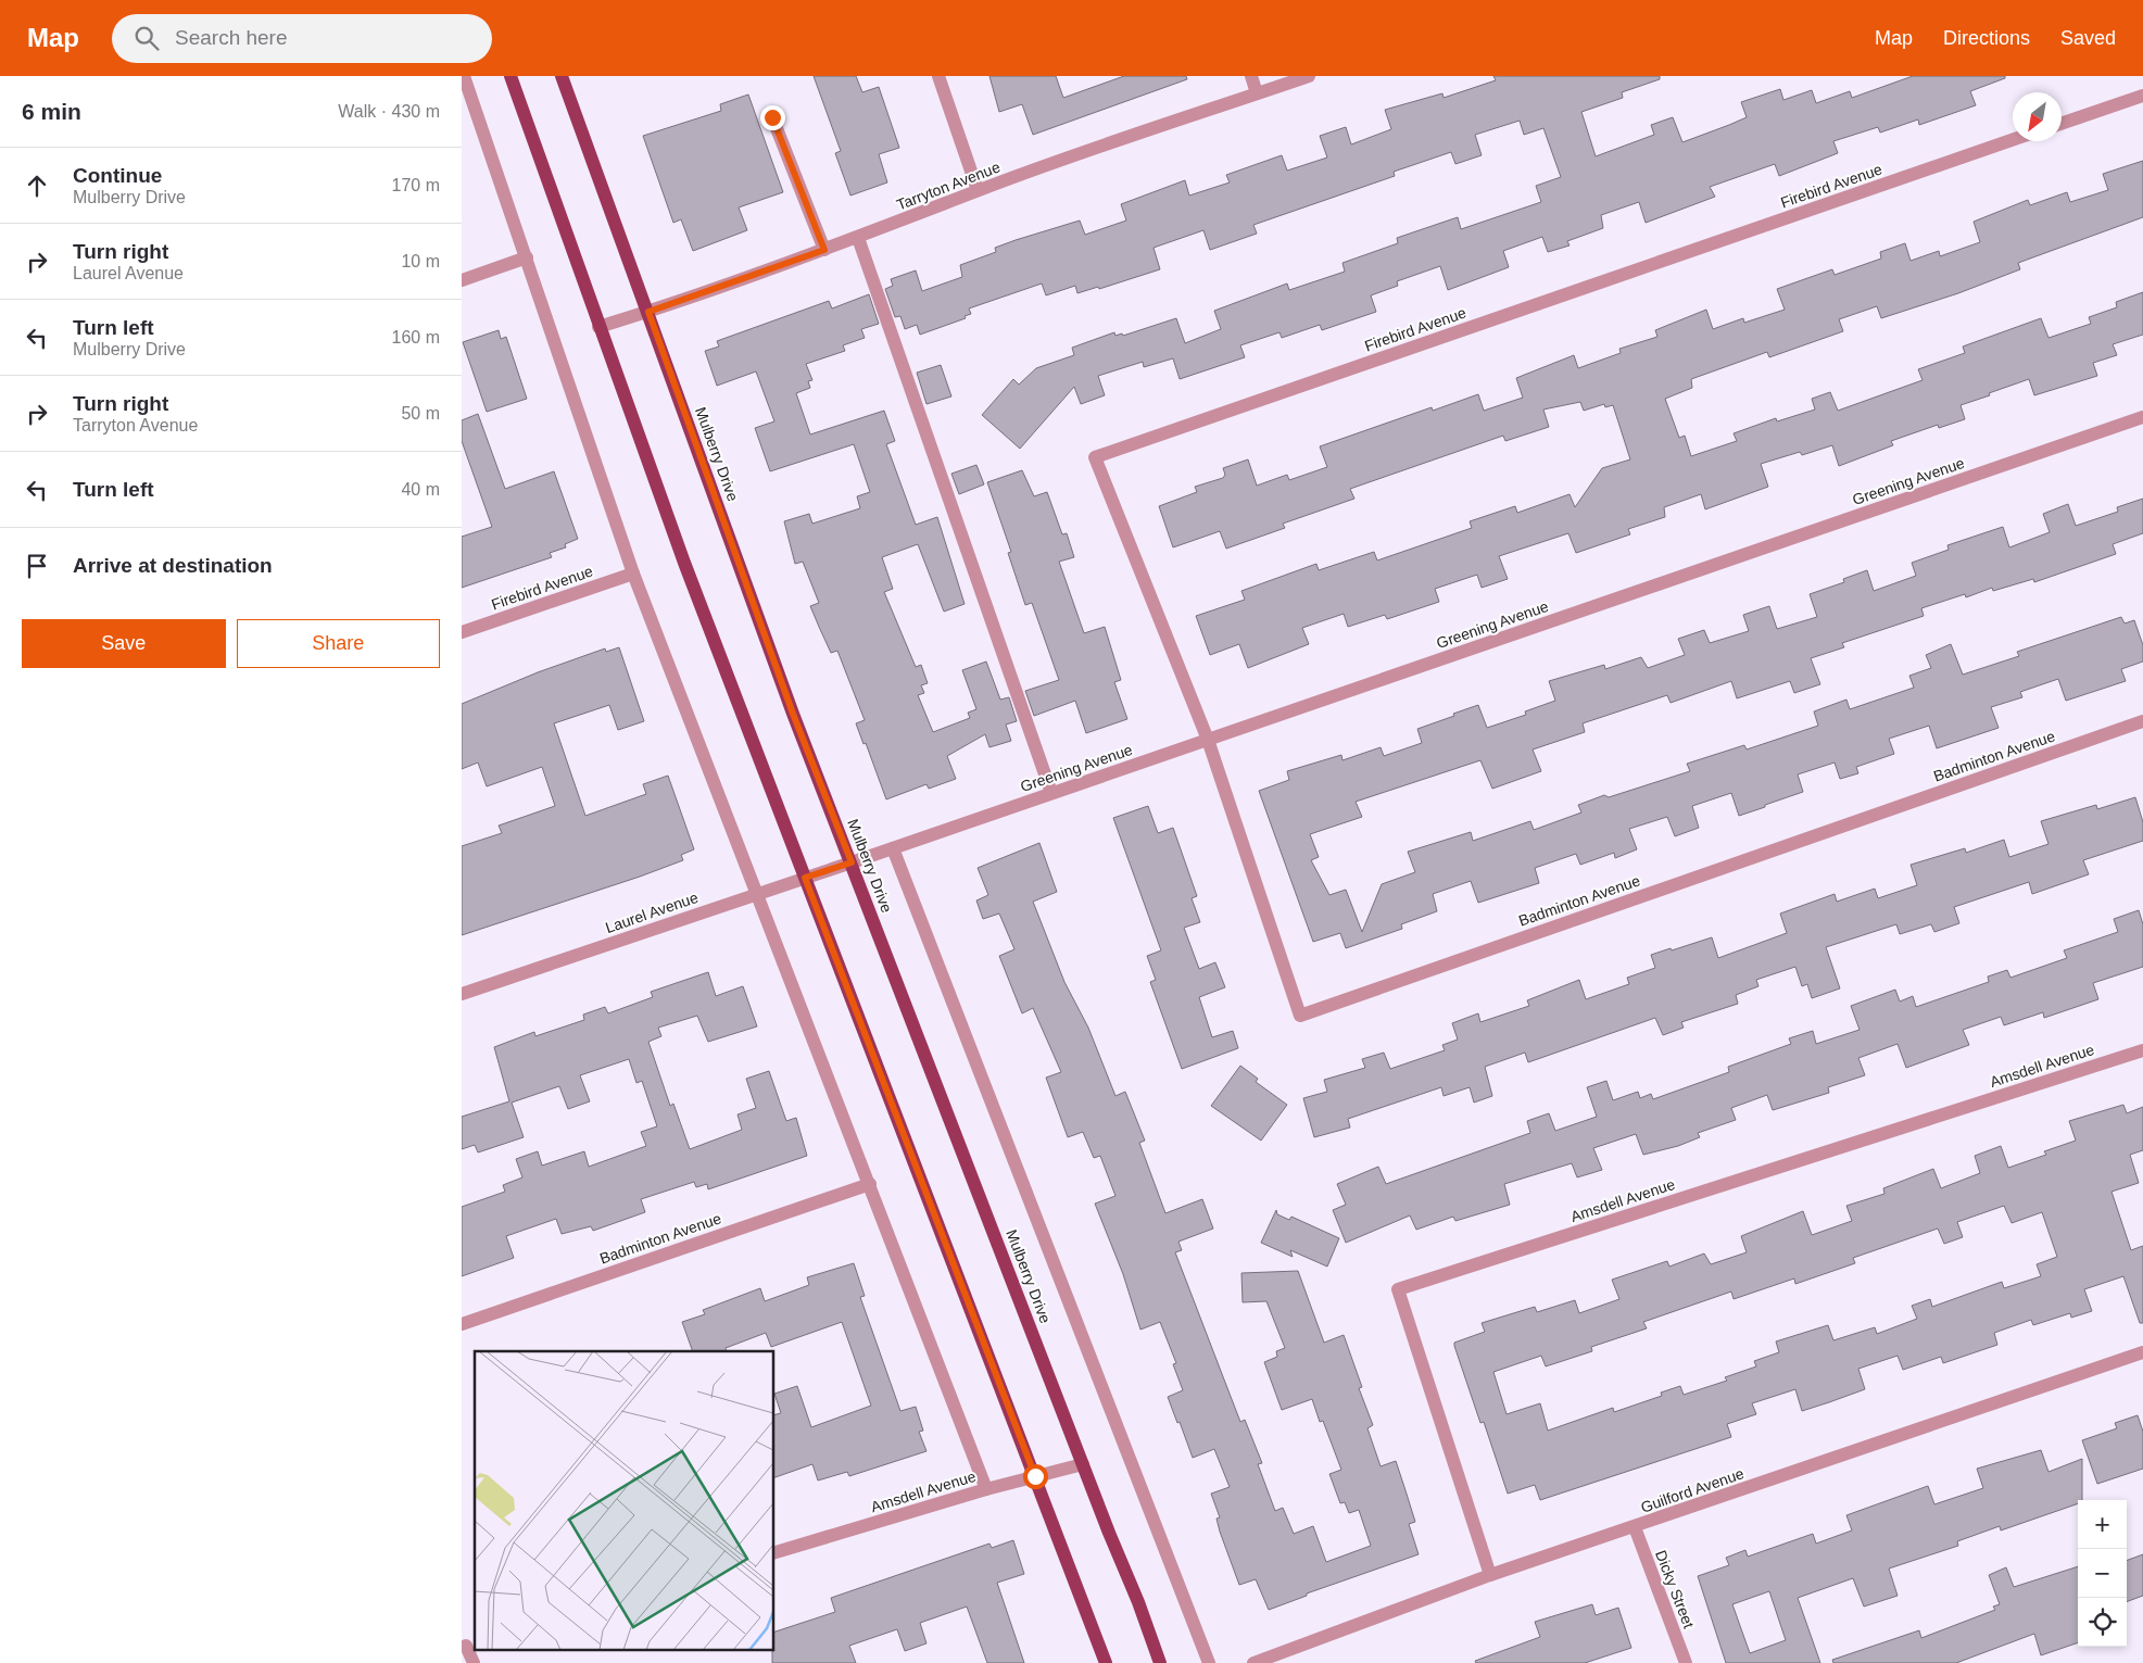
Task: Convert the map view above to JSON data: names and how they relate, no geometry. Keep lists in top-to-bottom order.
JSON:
{
  "streets": {
    "main road": ["Mulberry Drive"],
    "street": [
      "Tarryton Avenue",
      "Firebird Avenue",
      "Greening Avenue",
      "Badminton Avenue",
      "Laurel Avenue",
      "Amsdell Avenue",
      "Guilford Avenue",
      "Dicky Street"
    ]
  },
  "crossings": [
    ["Tarryton Avenue", "Mulberry Drive"],
    ["Firebird Avenue", "Greening Avenue"],
    ["Firebird Avenue", "Badminton Avenue"],
    ["Mulberry Drive", "Greening Avenue"],
    ["Mulberry Drive", "Laurel Avenue"],
    ["Mulberry Drive", "Amsdell Avenue"],
    ["Greening Avenue", "Badminton Avenue"],
    ["Greening Avenue", "Laurel Avenue"],
    ["Amsdell Avenue", "Guilford Avenue"],
    ["Guilford Avenue", "Dicky Street"]
  ],
  "north": "bottom left",
  "page": {
    "header": "Map",
    "search": "Search here",
    "nav": ["Map", "Directions", "Saved"],
    "heading": ["6 min", "Walk · 430 m"],
    "list": [
      ["Continue", "Mulberry Drive", "170 m"],
      ["Turn right", "Laurel Avenue", "10 m"],
      ["Turn left", "Mulberry Drive", "160 m"],
      ["Turn right", "Tarryton Avenue", "50 m"],
      ["Turn left", "40 m"],
      "Arrive at destination"
    ],
    "buttons": ["Save", "Share"],
    "map_buttons": ["+", "−"]
  }
}
